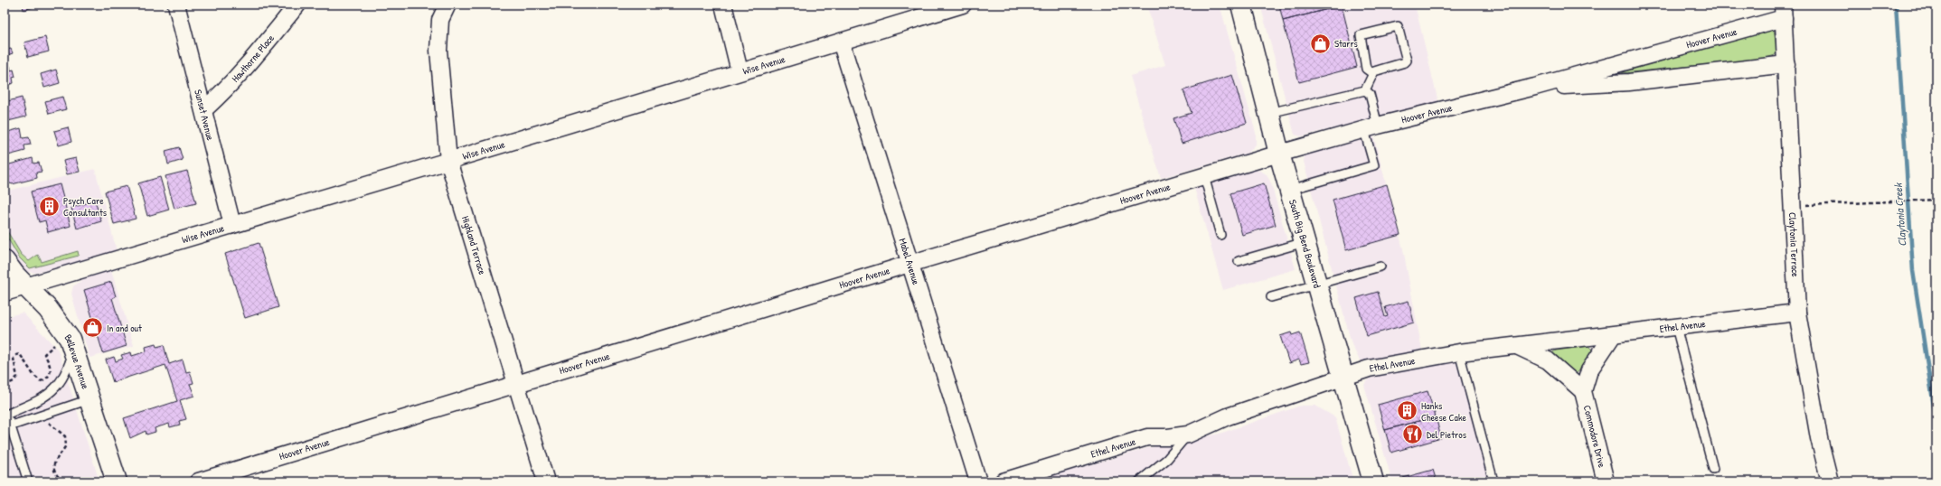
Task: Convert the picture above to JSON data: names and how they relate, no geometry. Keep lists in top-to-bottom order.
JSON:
{
  "streets": {
    "main road": ["South Big Bend Boulevard", "Bellevue Avenue"],
    "street": [
      "Hoover Avenue",
      "Hawthorne Place",
      "Wise Avenue",
      "Sunset Avenue",
      "Claytonia Terrace",
      "Highland Terrace",
      "Mabel Avenue",
      "Ethel Avenue",
      "Commodore Drive"
    ]
  },
  "crossings": [
    ["Hoover Avenue", "South Big Bend Boulevard"],
    ["Hoover Avenue", "Claytonia Terrace"],
    ["Hoover Avenue", "Highland Terrace"],
    ["Hoover Avenue", "Mabel Avenue"],
    ["Hawthorne Place", "Sunset Avenue"],
    ["Wise Avenue", "Sunset Avenue"],
    ["Wise Avenue", "Highland Terrace"],
    ["Wise Avenue", "Mabel Avenue"],
    ["Wise Avenue", "Bellevue Avenue"],
    ["South Big Bend Boulevard", "Ethel Avenue"],
    ["Claytonia Terrace", "Ethel Avenue"],
    ["Ethel Avenue", "Commodore Drive"]
  ],
  "water": ["Claytonia Creek"],
  "places": {
    "shop": ["Starrs", "In and out"],
    "building": ["Psych Care Consultants", "Hanks Cheese Cake"],
    "restaurant": ["Del Pietros"]
  }
}
